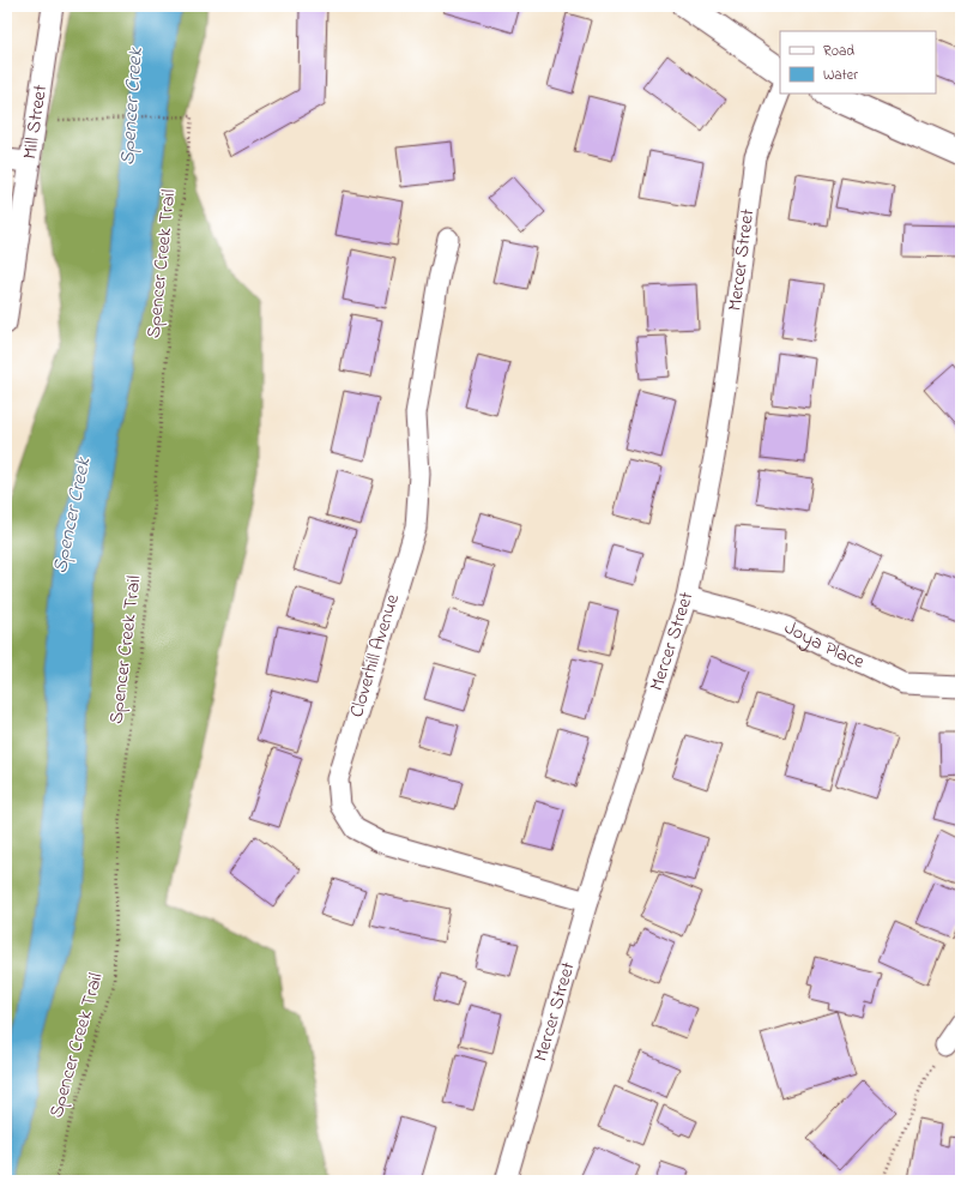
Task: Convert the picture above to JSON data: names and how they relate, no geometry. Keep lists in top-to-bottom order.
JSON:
{
  "streets": {
    "street": [
      "Mill Street",
      "Mercer Street",
      "Joya Place",
      "Cloverhill Avenue"
    ],
    "path": ["Spencer Creek Trail"]
  },
  "crossings": [
    ["Mill Street", "Spencer Creek Trail"],
    ["Mercer Street", "Joya Place"],
    ["Mercer Street", "Cloverhill Avenue"]
  ],
  "water": ["Spencer Creek"],
  "legend": ["Road", "Water"]
}
